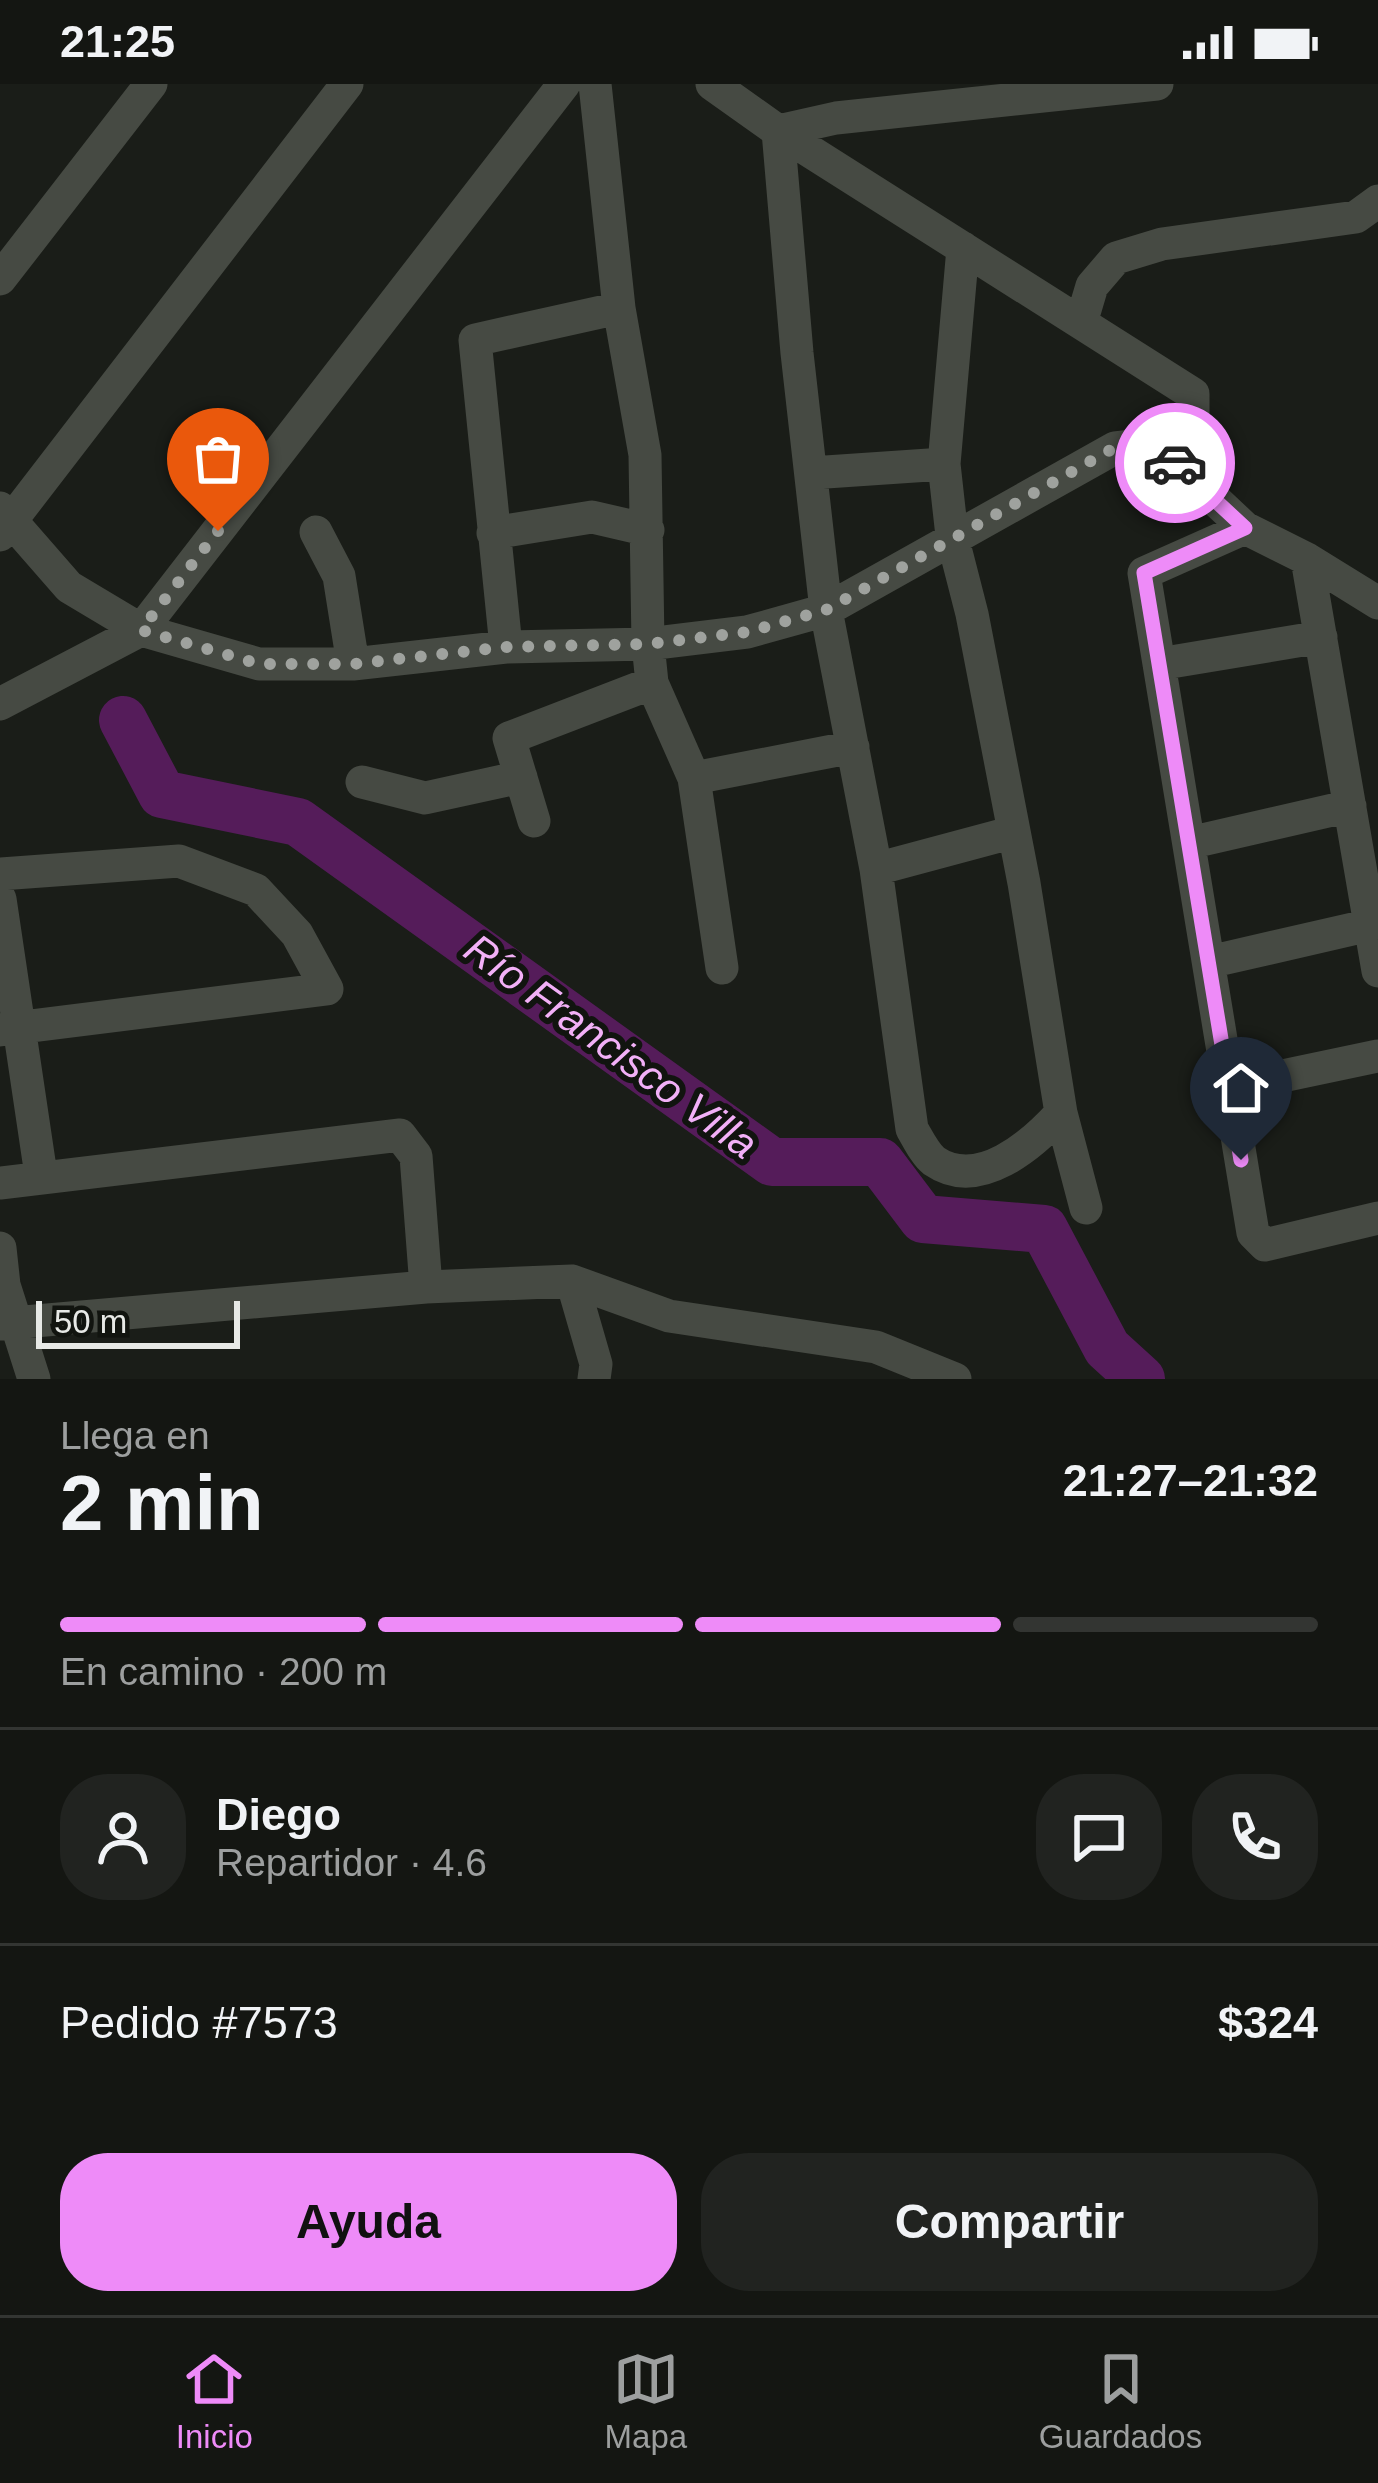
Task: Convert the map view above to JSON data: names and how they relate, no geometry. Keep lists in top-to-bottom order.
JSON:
{
  "water": ["Río Francisco Villa"],
  "scale_bar": "50 m",
  "page": {
    "status": "21:25",
    "scale": "50 m",
    "heading": ["2 min", "Llega en", "21:27–21:32"],
    "panel": [
      "Diego",
      "Repartidor · 4.6",
      "Pedido #7573",
      "$324"
    ],
    "bar": "En camino · 200 m",
    "buttons": ["Ayuda", "Compartir"],
    "tabs": ["Inicio", "Mapa", "Guardados"]
  }
}
